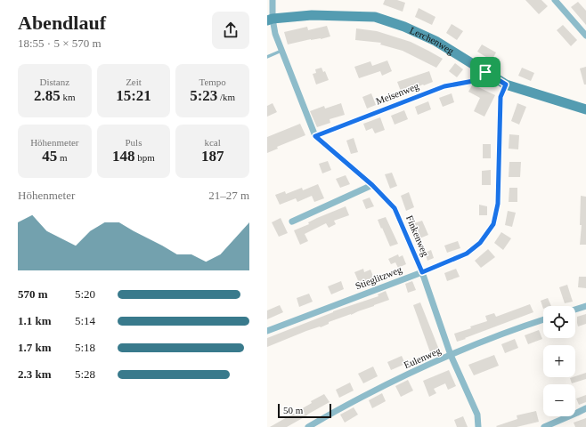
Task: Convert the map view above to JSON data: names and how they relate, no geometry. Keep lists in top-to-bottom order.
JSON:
{
  "streets": {
    "street": [
      "Lerchenweg",
      "Meisenweg",
      "Finkenweg",
      "Stieglitzweg",
      "Eulenweg"
    ]
  },
  "crossings": [
    ["Lerchenweg", "Meisenweg"],
    ["Lerchenweg", "Finkenweg"],
    ["Lerchenweg", "Stieglitzweg"],
    ["Meisenweg", "Finkenweg"],
    ["Finkenweg", "Stieglitzweg"],
    ["Finkenweg", "Eulenweg"]
  ],
  "scale_bar": "50 m",
  "page": {
    "heading": ["Abendlauf", "18:55 · 5 × 570 m"],
    "stats": [
      ["Distanz", "2.85 km"],
      ["Zeit", "15:21"],
      ["Tempo", "5:23 /km"],
      ["Höhenmeter", "45 m"],
      ["Puls", "148 bpm"],
      ["kcal", "187"]
    ],
    "chart": ["Höhenmeter", "21–27 m"],
    "list": [
      {
        "name": "570 m",
        "note": "5:20"
      },
      {
        "name": "1.1 km",
        "note": "5:14"
      },
      {
        "name": "1.7 km",
        "note": "5:18"
      },
      {
        "name": "2.3 km",
        "note": "5:28"
      }
    ],
    "map_buttons": ["+", "−"],
    "scale": "50 m"
  }
}
